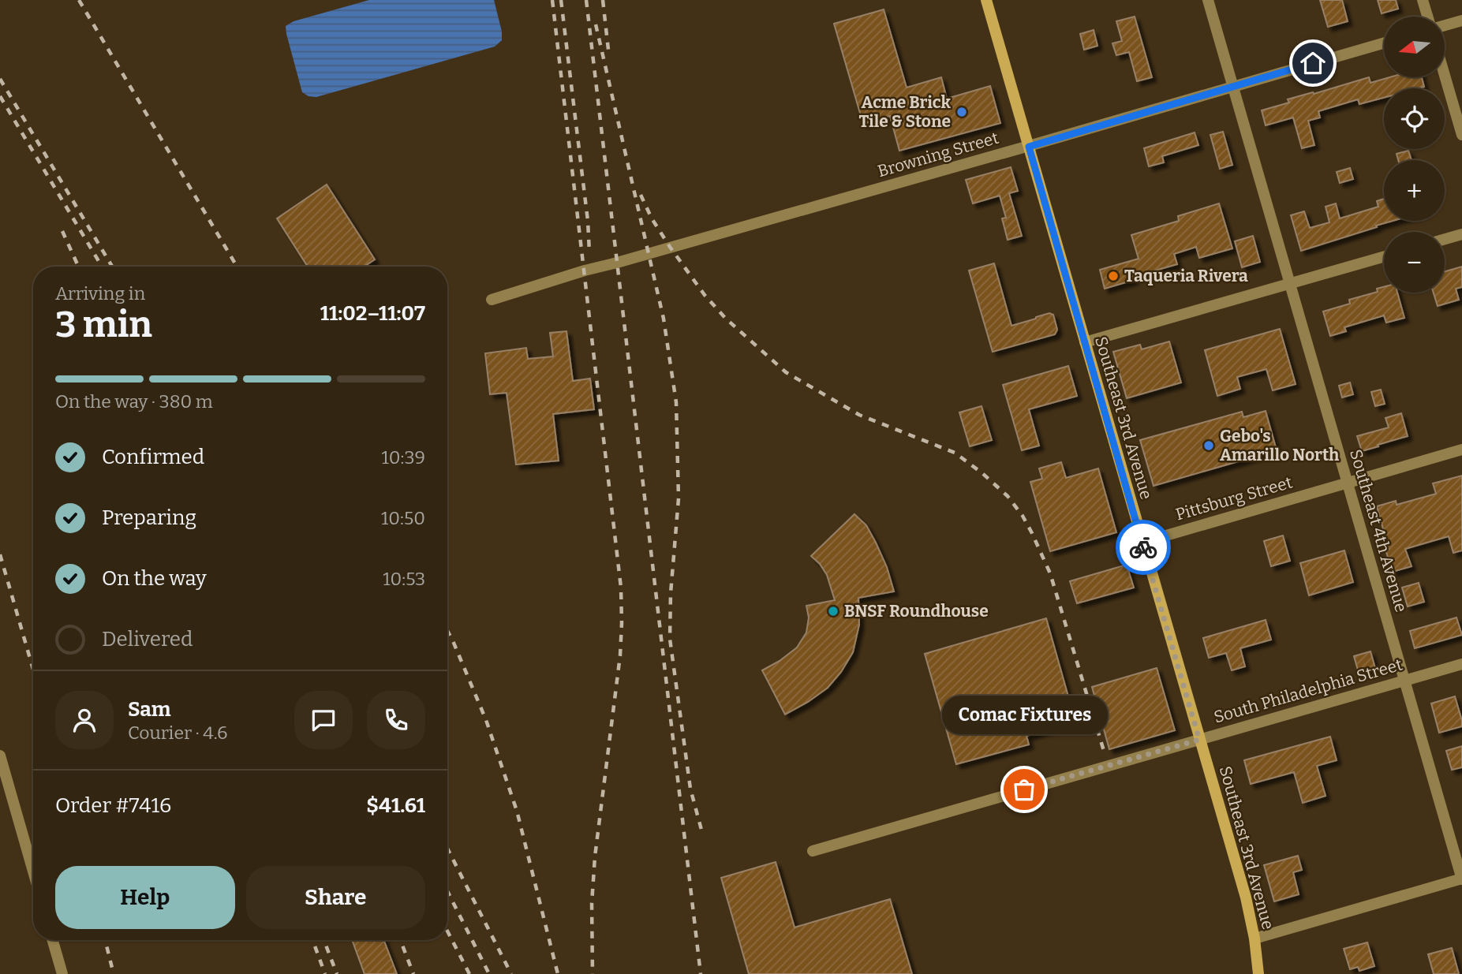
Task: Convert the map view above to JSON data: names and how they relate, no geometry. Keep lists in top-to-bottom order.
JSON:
{
  "streets": {
    "main road": ["Southeast 3rd Avenue"],
    "street": [
      "Browning Street",
      "Pittsburg Street",
      "Southeast 4th Avenue",
      "South Philadelphia Street"
    ]
  },
  "crossings": [
    ["Browning Street", "Southeast 3rd Avenue"],
    ["Browning Street", "Southeast 4th Avenue"],
    ["Southeast 3rd Avenue", "Pittsburg Street"],
    ["Southeast 3rd Avenue", "South Philadelphia Street"],
    ["Pittsburg Street", "Southeast 4th Avenue"],
    ["Southeast 4th Avenue", "South Philadelphia Street"]
  ],
  "places": [
    "Acme Brick Tile & Stone",
    "Taqueria Rivera",
    "Gebo's Amarillo North",
    "BNSF Roundhouse",
    "Comac Fixtures"
  ],
  "north": "left",
  "page": {
    "map_buttons": ["+", "−"],
    "heading": ["3 min", "Arriving in", "11:02–11:07"],
    "panel": [
      "Sam",
      "Courier · 4.6",
      "Order #7416",
      "$41.61"
    ],
    "bar": "On the way · 380 m",
    "list": [
      ["Confirmed", "10:39"],
      ["Preparing", "10:50"],
      ["On the way", "10:53"],
      "Delivered"
    ],
    "bubble": "Comac Fixtures",
    "buttons": ["Help", "Share"]
  }
}
